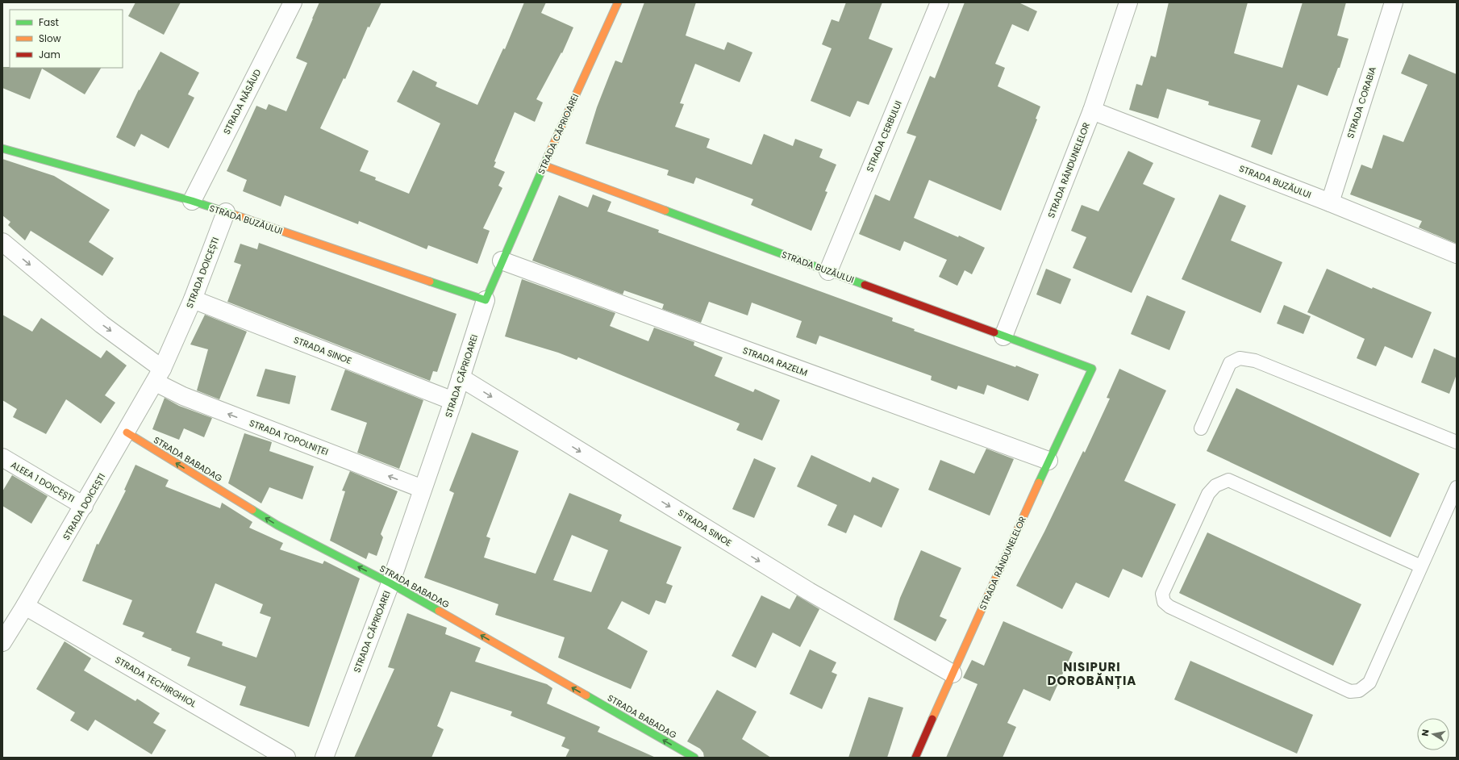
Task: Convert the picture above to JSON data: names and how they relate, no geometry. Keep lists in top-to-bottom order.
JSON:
{
  "streets": {
    "street": [
      "STRADA NĂSĂUD",
      "STRADA CORABIA",
      "STRADA CĂPRIOAREI",
      "STRADA CERBULUI",
      "STRADA RÂNDUNELELOR",
      "STRADA BUZĂULUI",
      "STRADA DOICEȘTI",
      "STRADA SINOE",
      "STRADA RAZELM",
      "STRADA TOPOLNIȚEI",
      "STRADA BABADAG",
      "ALEEA 1 DOICEȘTI",
      "STRADA TECHIRGHIOL"
    ]
  },
  "crossings": [
    ["STRADA NĂSĂUD", "STRADA BUZĂULUI"],
    ["STRADA CORABIA", "STRADA BUZĂULUI"],
    ["STRADA CĂPRIOAREI", "STRADA BUZĂULUI"],
    ["STRADA CĂPRIOAREI", "STRADA SINOE"],
    ["STRADA CĂPRIOAREI", "STRADA RAZELM"],
    ["STRADA CĂPRIOAREI", "STRADA TOPOLNIȚEI"],
    ["STRADA CĂPRIOAREI", "STRADA BABADAG"],
    ["STRADA CERBULUI", "STRADA BUZĂULUI"],
    ["STRADA RÂNDUNELELOR", "STRADA BUZĂULUI"],
    ["STRADA RÂNDUNELELOR", "STRADA SINOE"],
    ["STRADA RÂNDUNELELOR", "STRADA RAZELM"],
    ["STRADA BUZĂULUI", "STRADA DOICEȘTI"],
    ["STRADA DOICEȘTI", "STRADA SINOE"],
    ["STRADA DOICEȘTI", "STRADA TOPOLNIȚEI"],
    ["STRADA DOICEȘTI", "STRADA BABADAG"],
    ["STRADA DOICEȘTI", "ALEEA 1 DOICEȘTI"],
    ["STRADA DOICEȘTI", "STRADA TECHIRGHIOL"]
  ],
  "one_way": ["STRADA SINOE", "STRADA TOPOLNIȚEI", "STRADA BABADAG"],
  "districts": ["NISIPURI DOROBĂNȚIA"],
  "legend": ["Fast", "Slow", "Jam"],
  "north": "left"
}
